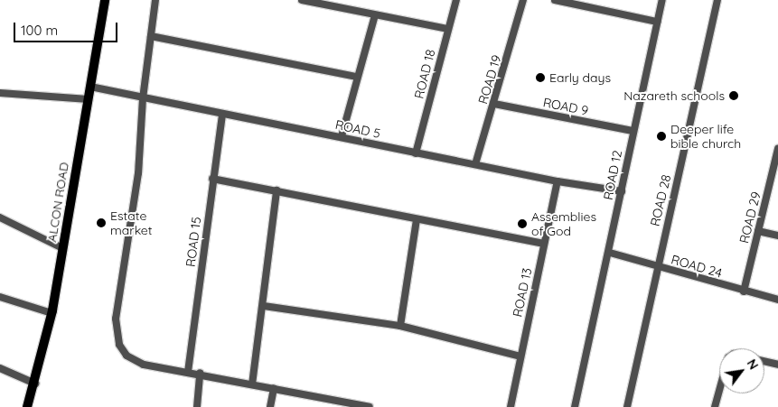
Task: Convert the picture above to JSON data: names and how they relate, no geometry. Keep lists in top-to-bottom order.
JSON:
{
  "streets": {
    "main road": ["ALCON ROAD"],
    "street": [
      "ROAD 18",
      "ROAD 19",
      "ROAD 9",
      "ROAD 5",
      "ROAD 12",
      "ROAD 28",
      "ROAD 29",
      "ROAD 15",
      "ROAD 24",
      "ROAD 13"
    ]
  },
  "crossings": [
    ["ROAD 18", "ROAD 5"],
    ["ROAD 19", "ROAD 9"],
    ["ROAD 19", "ROAD 5"],
    ["ROAD 9", "ROAD 12"],
    ["ROAD 5", "ROAD 12"],
    ["ROAD 5", "ALCON ROAD"],
    ["ROAD 5", "ROAD 15"],
    ["ROAD 5", "ROAD 13"],
    ["ROAD 12", "ROAD 24"],
    ["ROAD 28", "ROAD 24"],
    ["ROAD 29", "ROAD 24"]
  ],
  "places": [
    "Early days",
    "Nazareth schools",
    "Deeper life bible church",
    "Estate market",
    "Assemblies of God"
  ],
  "scale_bar": "100 m",
  "north": "top right"
}
